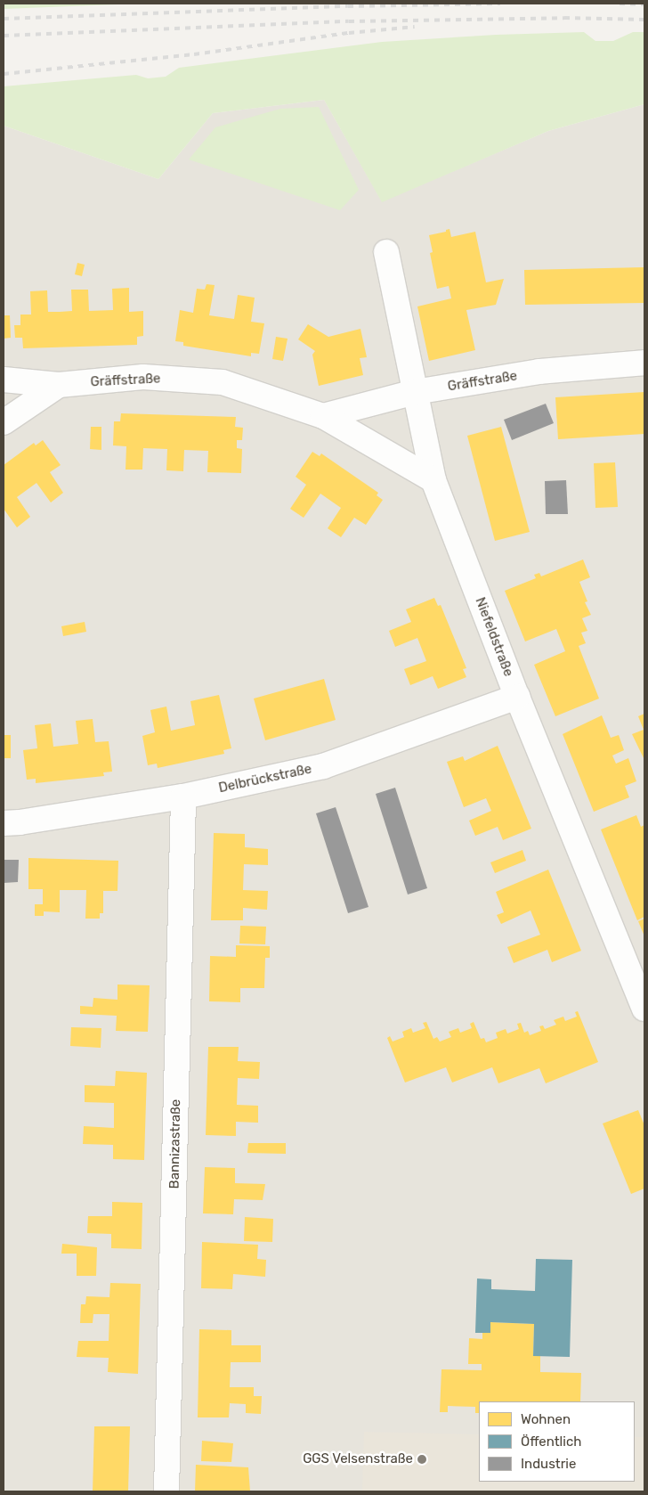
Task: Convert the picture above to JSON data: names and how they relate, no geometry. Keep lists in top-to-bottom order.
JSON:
{
  "streets": {
    "street": [
      "Gräffstraße",
      "Niefeldstraße",
      "Delbrückstraße",
      "Bannizastraße"
    ]
  },
  "crossings": [
    ["Gräffstraße", "Niefeldstraße"],
    ["Niefeldstraße", "Delbrückstraße"],
    ["Delbrückstraße", "Bannizastraße"]
  ],
  "places": ["GGS Velsenstraße"],
  "legend": ["Wohnen", "Öffentlich", "Industrie"]
}
